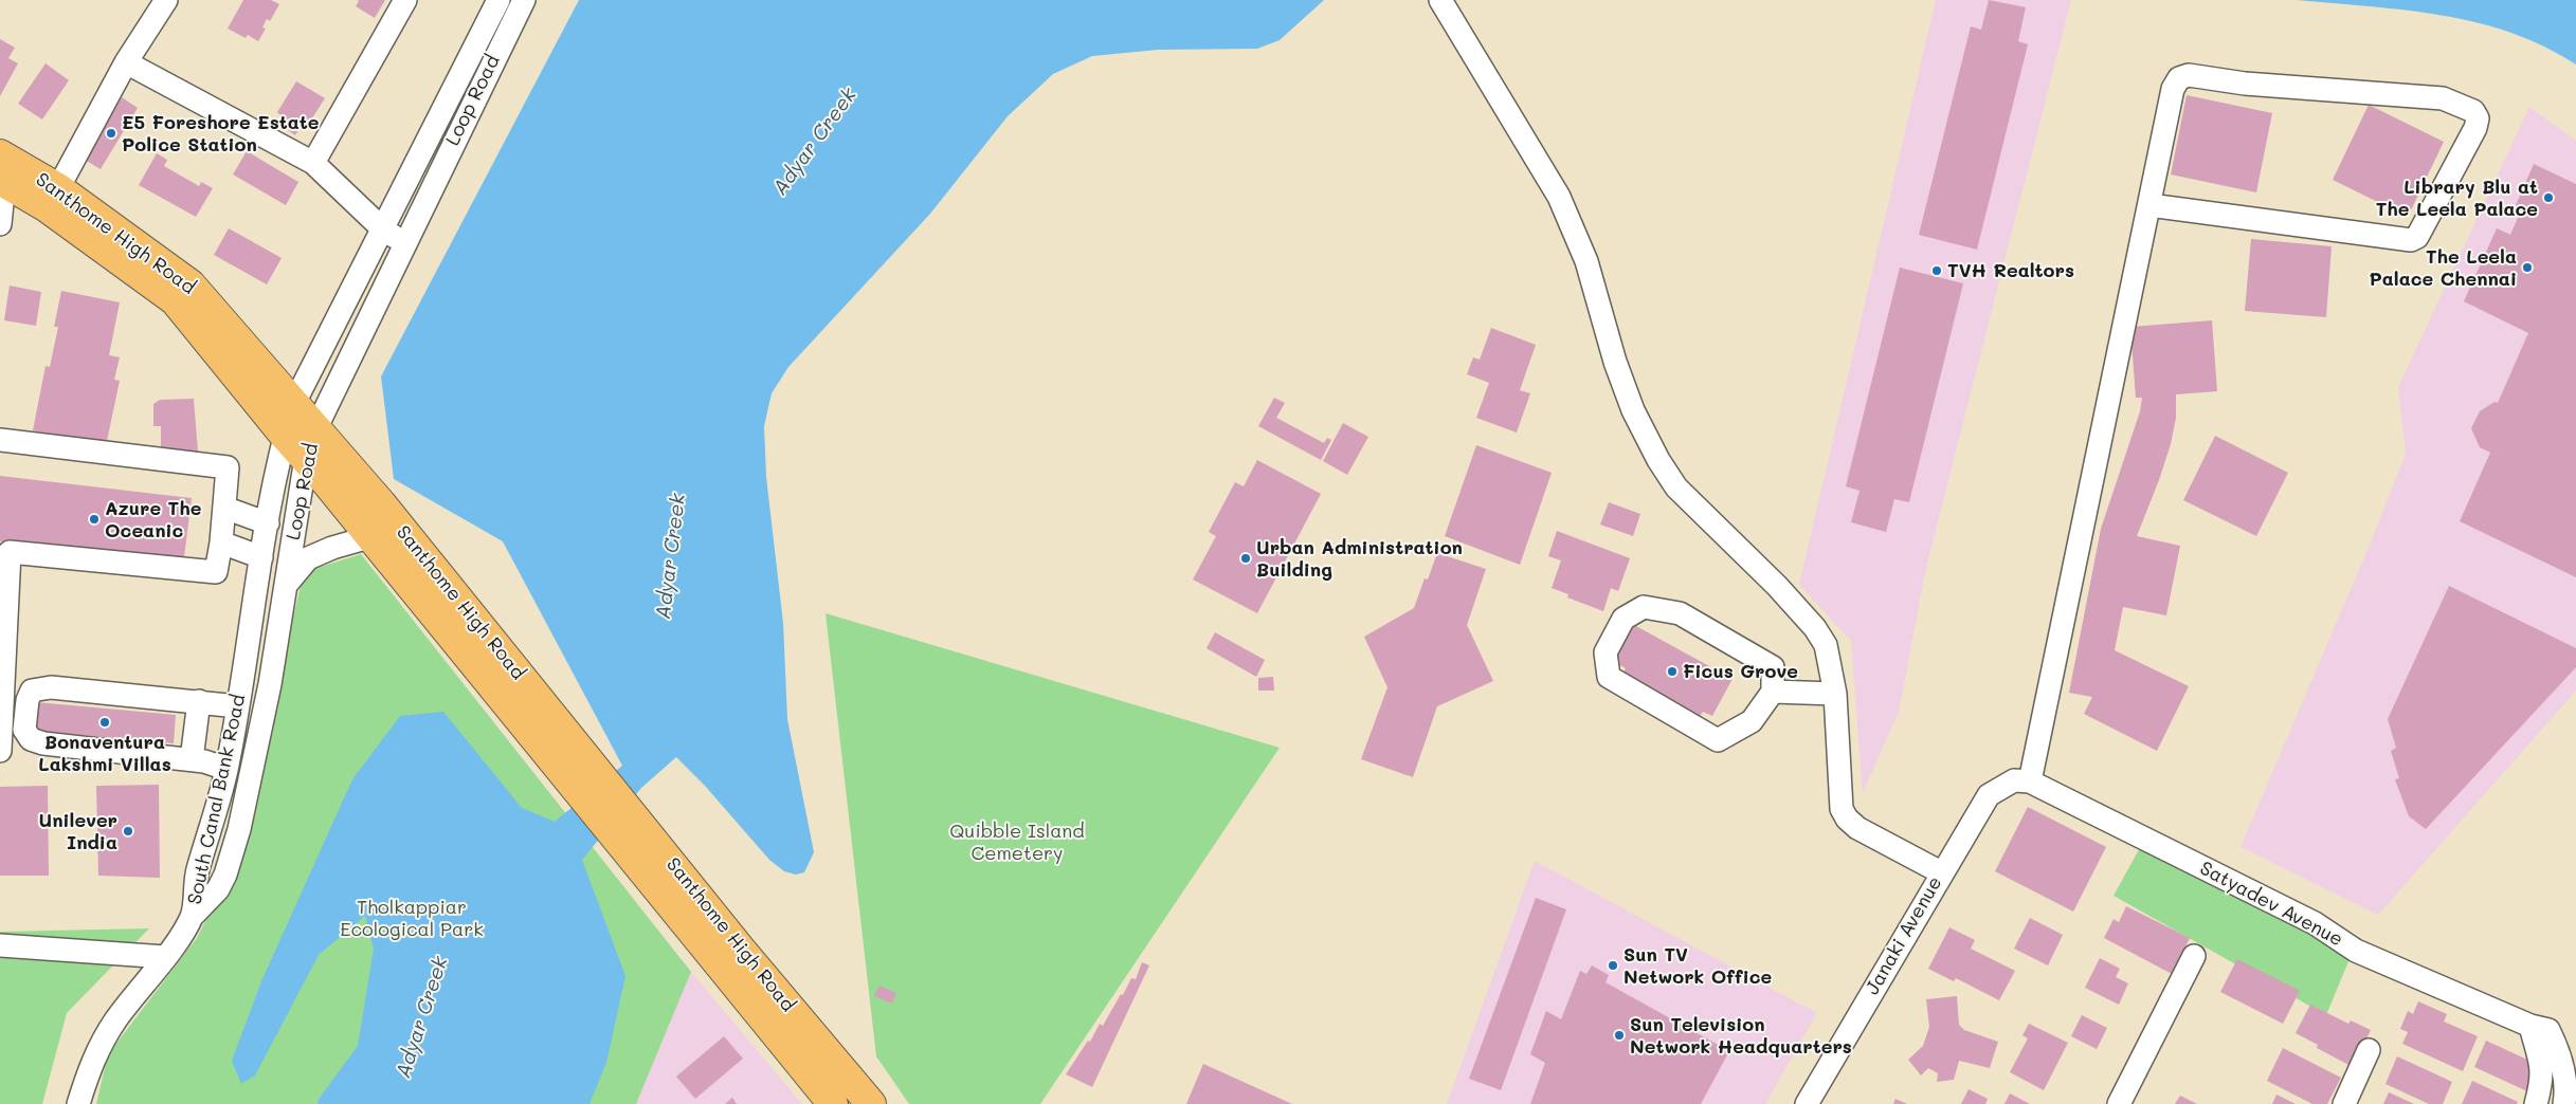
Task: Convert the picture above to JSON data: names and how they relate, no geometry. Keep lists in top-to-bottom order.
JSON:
{
  "streets": {
    "main road": ["Santhome High Road"],
    "street": [
      "Loop Road",
      "South Canal Bank Road",
      "Satyadev Avenue",
      "Janaki Avenue"
    ]
  },
  "crossings": [
    ["Loop Road", "Santhome High Road"],
    ["Loop Road", "South Canal Bank Road"],
    ["Santhome High Road", "South Canal Bank Road"],
    ["Satyadev Avenue", "Janaki Avenue"]
  ],
  "water": ["Adyar Creek"],
  "parks": ["Quibble Island Cemetery", "Tholkappiar Ecological Park"],
  "places": [
    "E5 Foreshore Estate Police Station",
    "Library Blu at The Leela Palace",
    "The Leela Palace Chennai",
    "TVH Realtors",
    "Azure The Oceanic",
    "Urban Administration Building",
    "Ficus Grove",
    "Bonaventura Lakshmi Villas",
    "Unilever India",
    "Sun TV Network Office",
    "Sun Television Network Headquarters"
  ]
}
